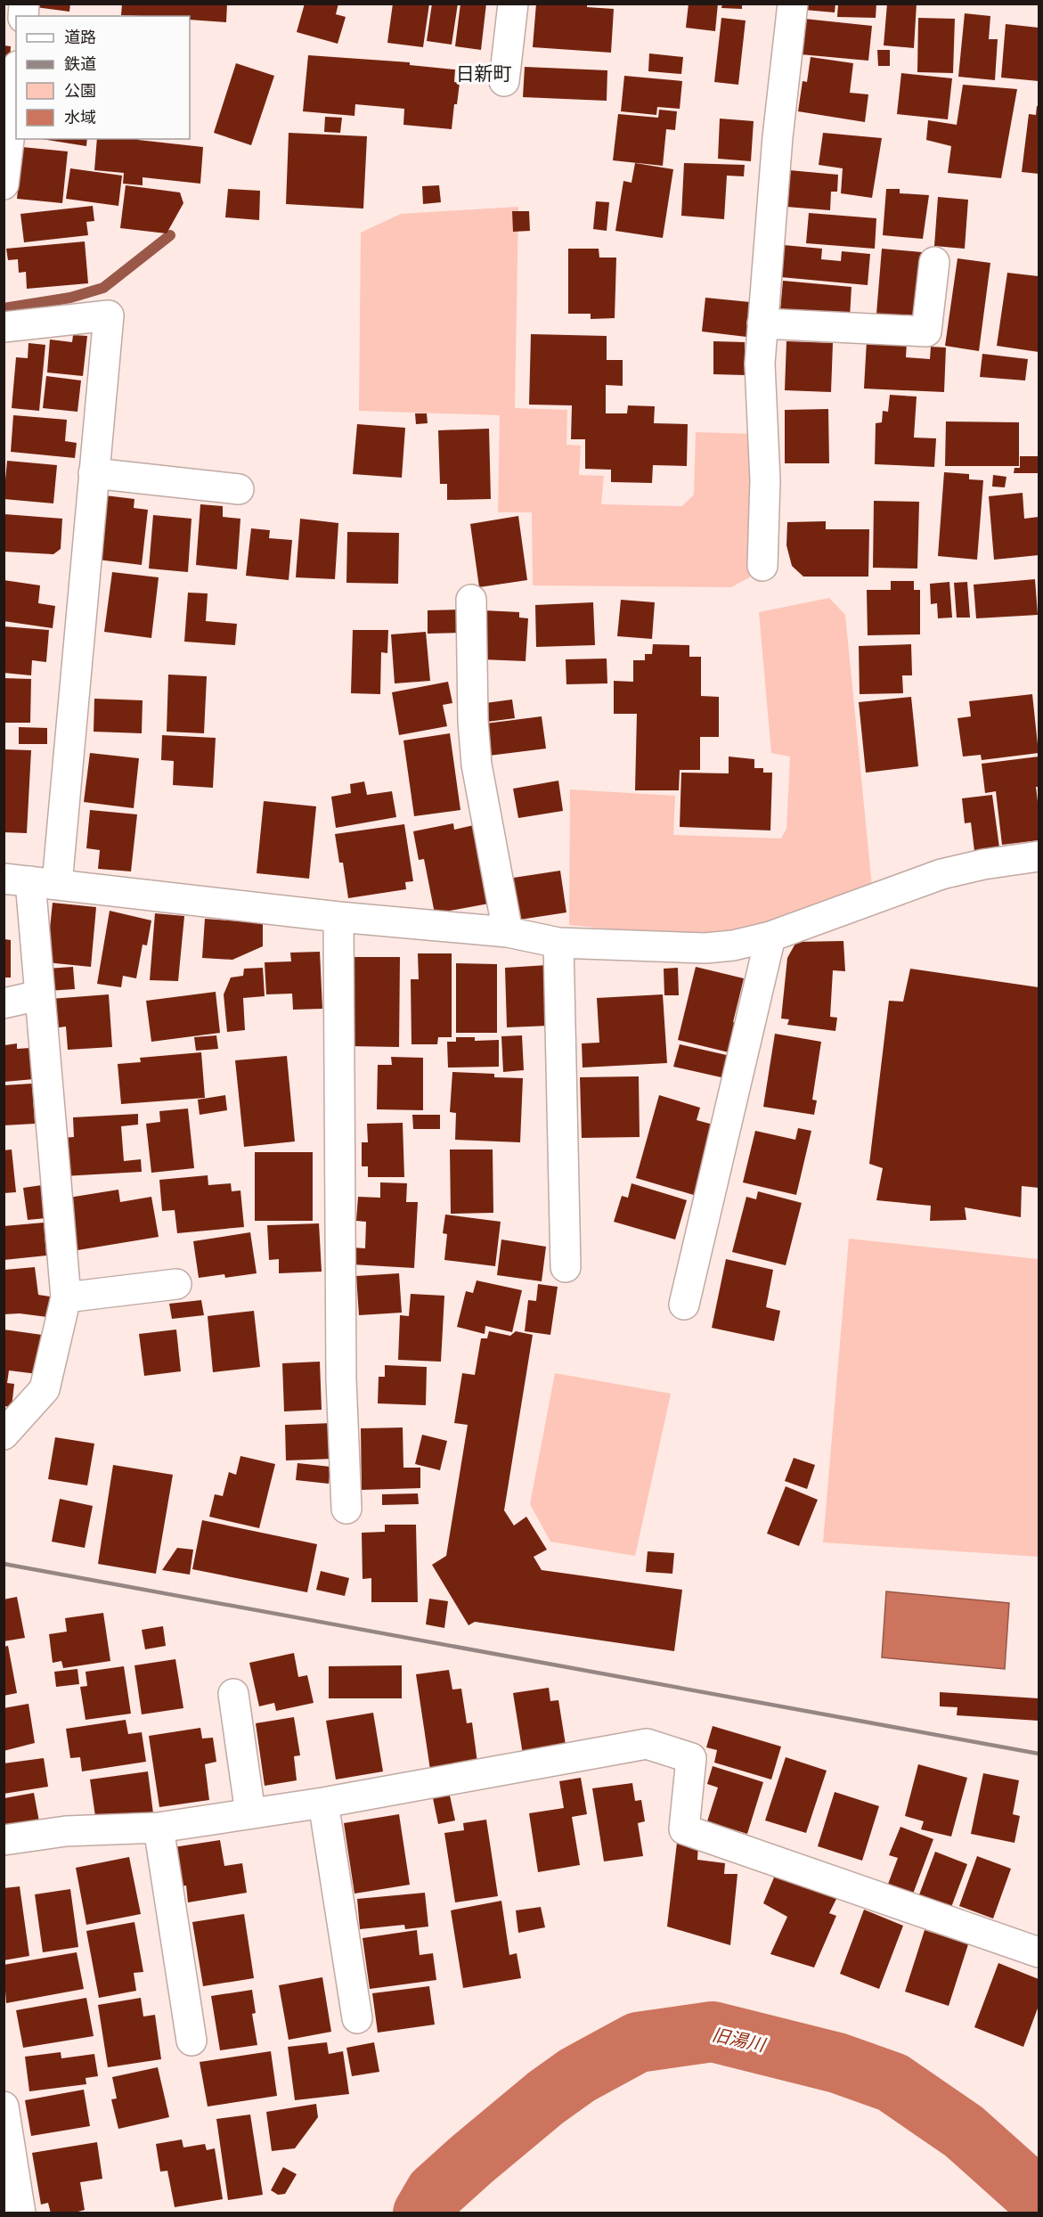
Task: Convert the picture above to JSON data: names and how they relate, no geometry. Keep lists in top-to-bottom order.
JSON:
{
  "districts": ["日新町"],
  "water": ["旧湯川"],
  "legend": [
    "道路",
    "鉄道",
    "公園",
    "水域"
  ]
}
